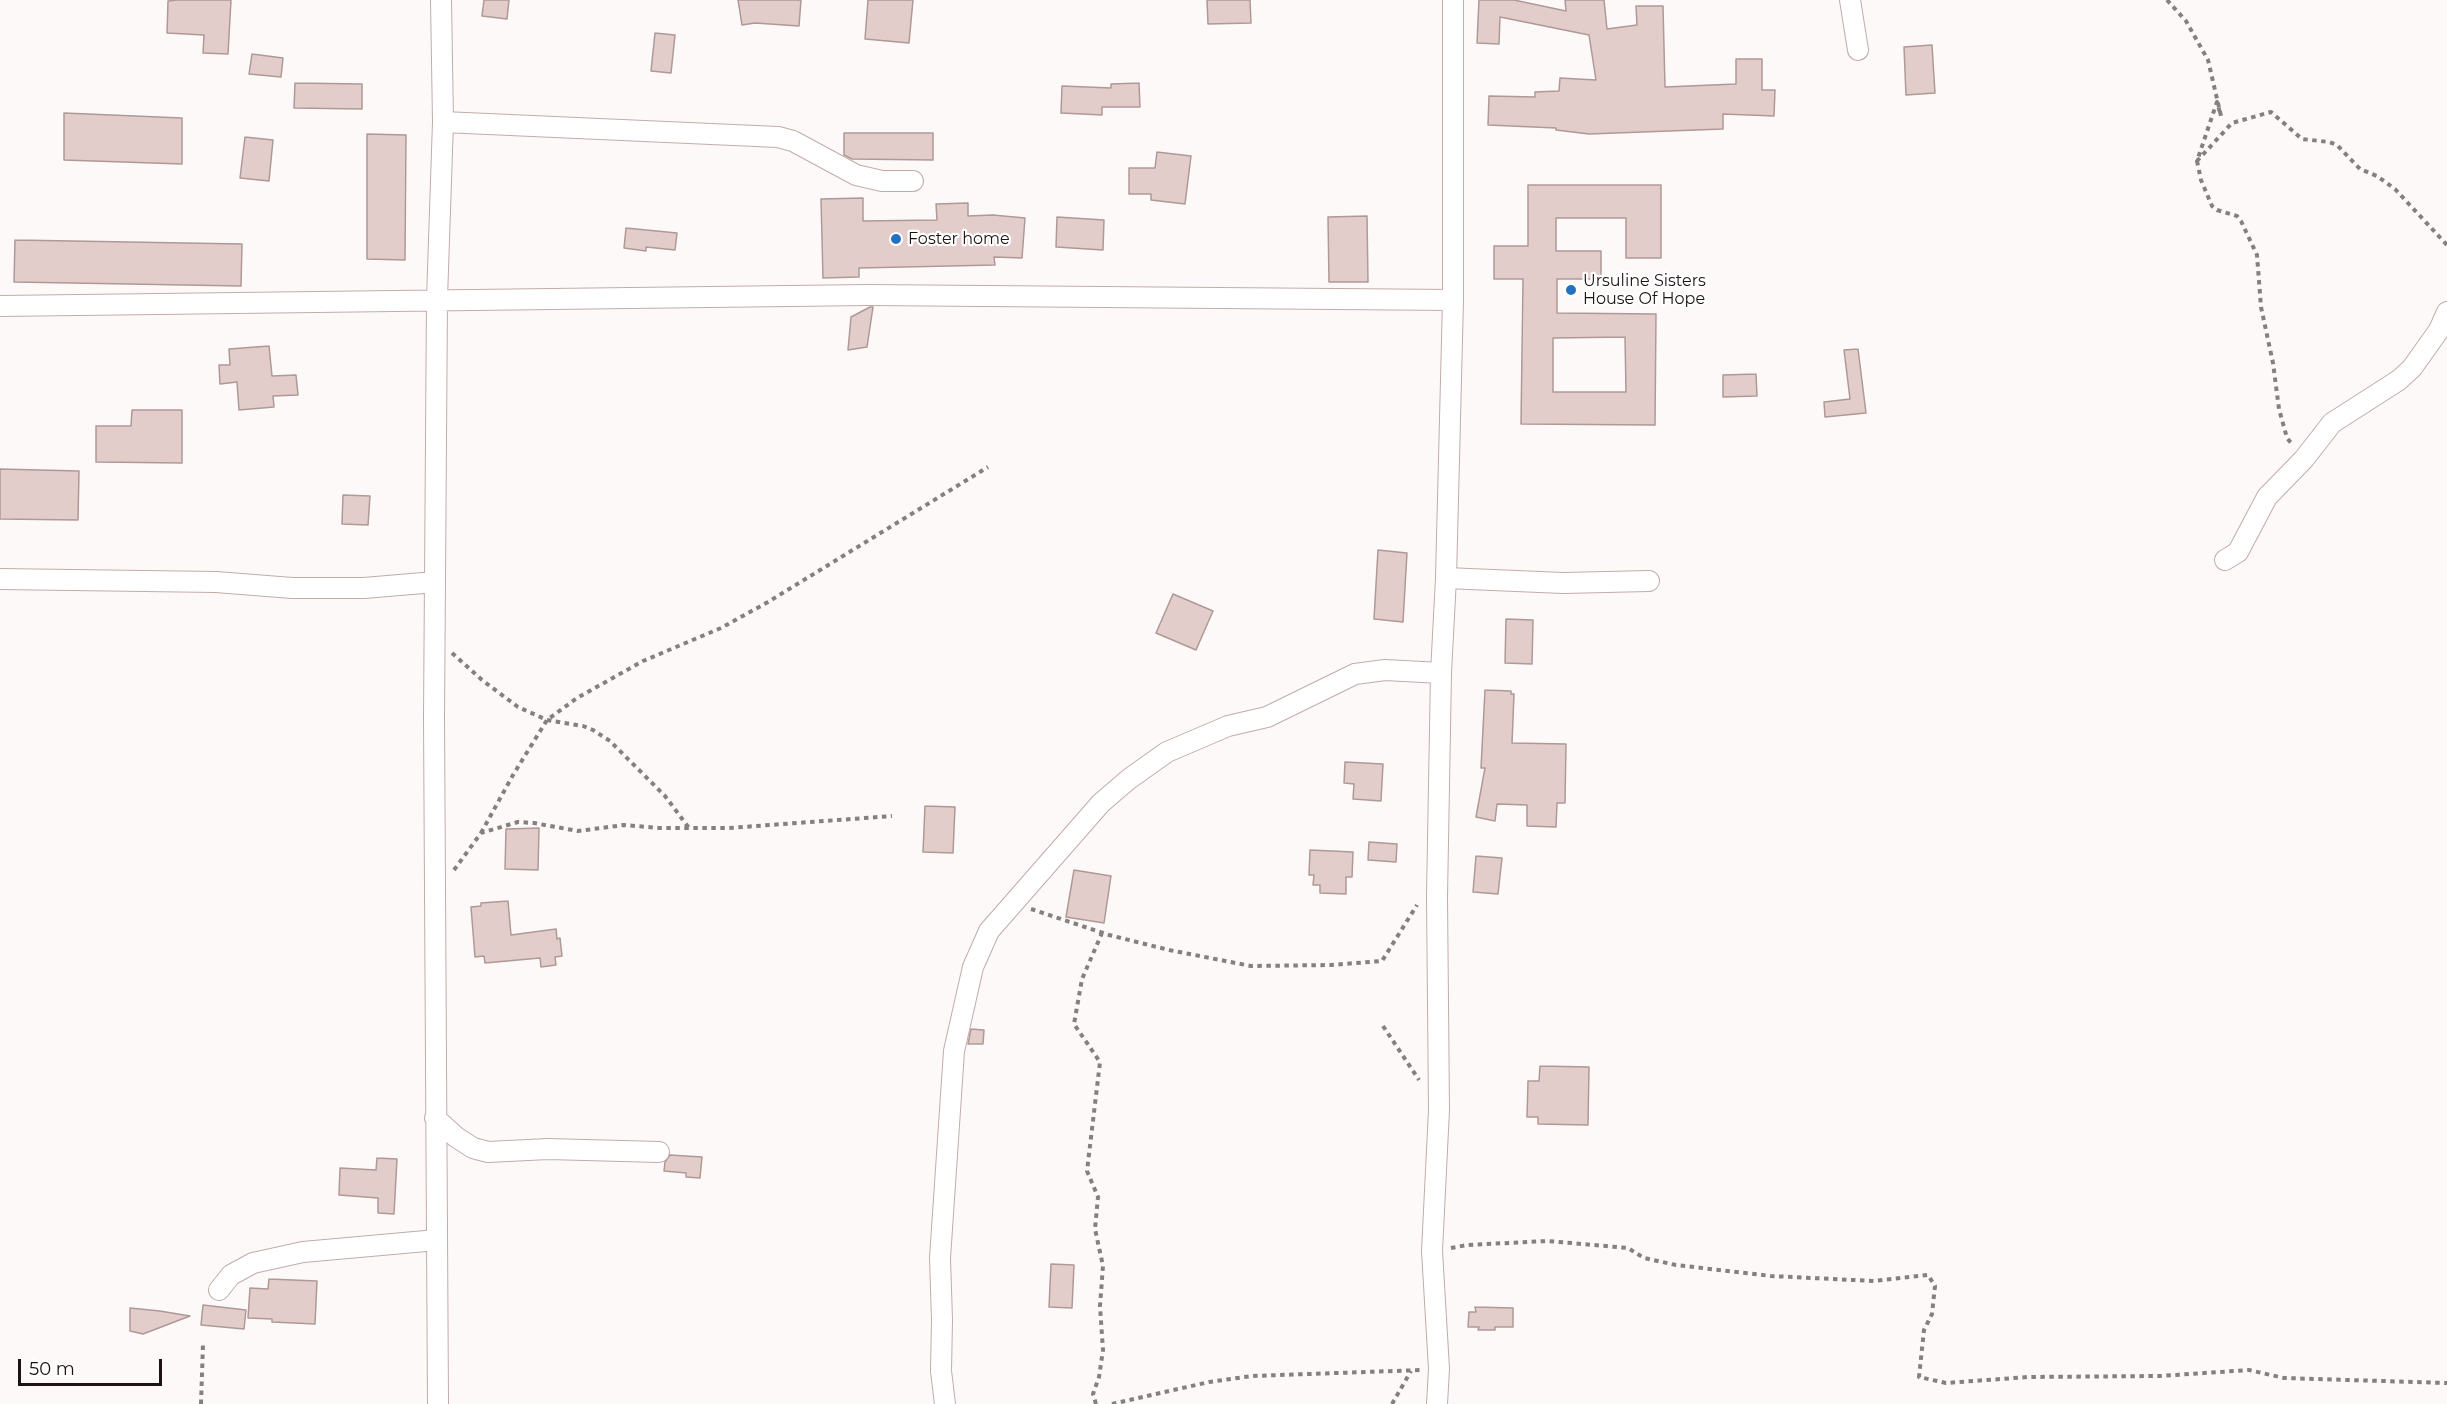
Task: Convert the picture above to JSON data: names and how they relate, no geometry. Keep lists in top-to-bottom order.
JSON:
{
  "places": ["Foster home", "Ursuline Sisters House Of Hope"],
  "scale_bar": "50 m"
}
